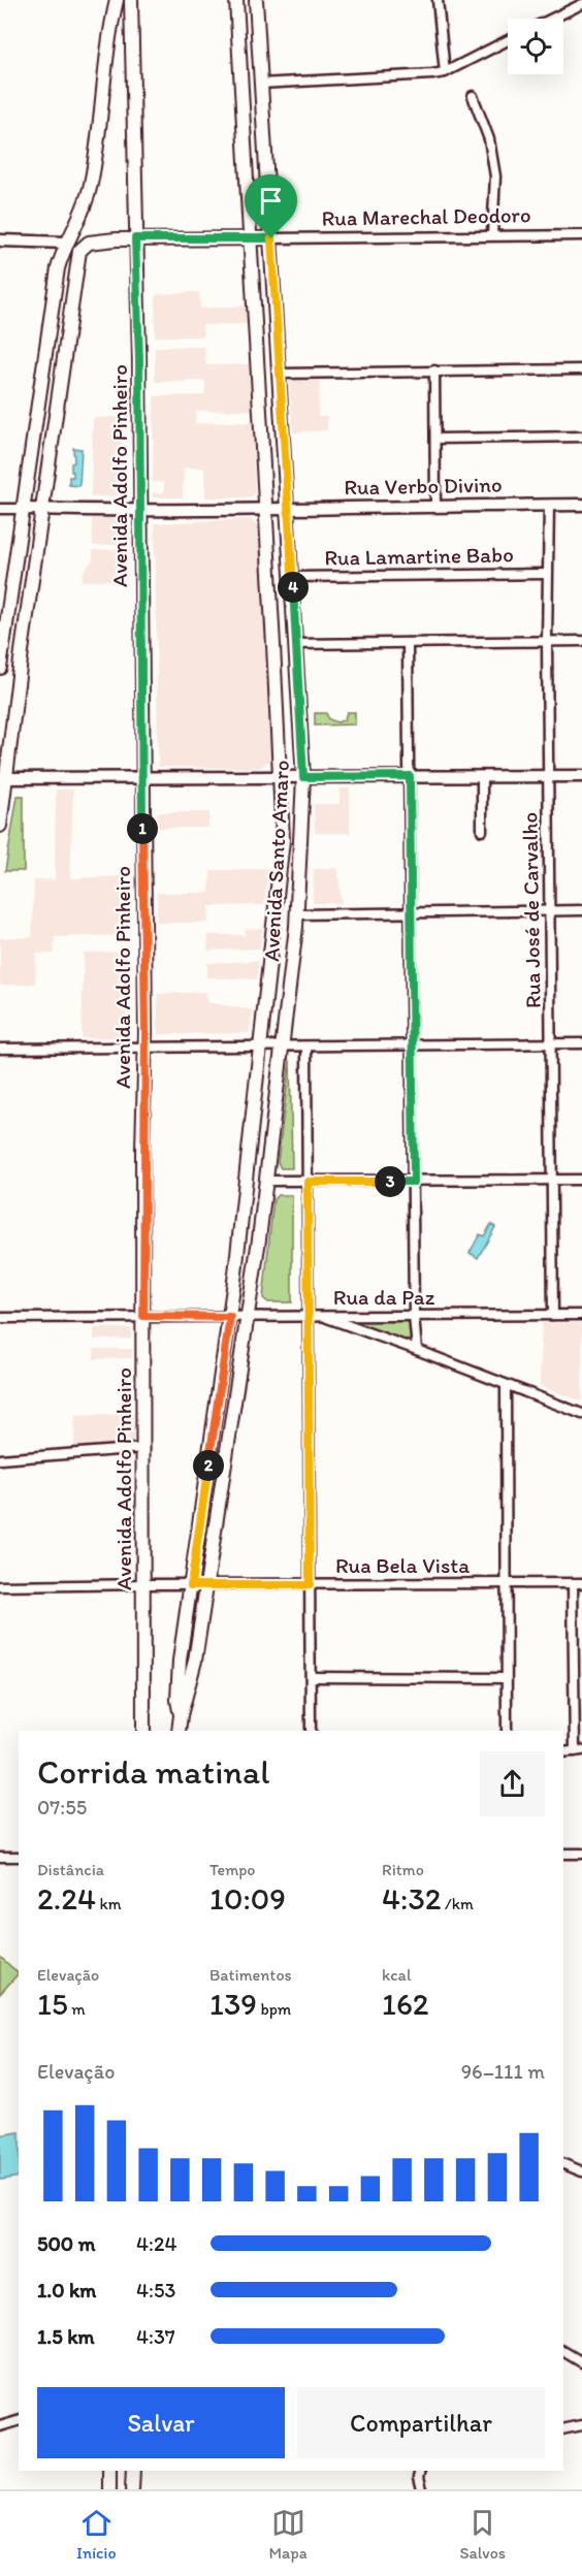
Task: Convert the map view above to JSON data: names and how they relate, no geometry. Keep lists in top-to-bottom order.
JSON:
{
  "streets": {
    "main road": ["Rua Marechal Deodoro", "Avenida Adolfo Pinheiro", "Avenida Santo Amaro"],
    "street": [
      "Rua Verbo Divino",
      "Rua Lamartine Babo",
      "Rua José de Carvalho",
      "Rua da Paz",
      "Rua Bela Vista"
    ]
  },
  "crossings": [
    ["Rua Marechal Deodoro", "Avenida Adolfo Pinheiro"],
    ["Rua Marechal Deodoro", "Rua Verbo Divino"],
    ["Rua Marechal Deodoro", "Avenida Santo Amaro"],
    ["Avenida Adolfo Pinheiro", "Rua Verbo Divino"],
    ["Avenida Adolfo Pinheiro", "Rua da Paz"],
    ["Avenida Adolfo Pinheiro", "Rua Bela Vista"],
    ["Rua Verbo Divino", "Avenida Santo Amaro"],
    ["Rua Verbo Divino", "Rua José de Carvalho"],
    ["Rua Lamartine Babo", "Avenida Santo Amaro"],
    ["Rua Lamartine Babo", "Rua José de Carvalho"],
    ["Avenida Santo Amaro", "Rua da Paz"],
    ["Avenida Santo Amaro", "Rua Bela Vista"],
    ["Rua José de Carvalho", "Rua da Paz"]
  ],
  "page": {
    "pins": [
      "4",
      "1",
      "3",
      "2"
    ],
    "heading": ["Corrida matinal", "07:55"],
    "stats": [
      ["Distância", "2.24 km"],
      ["Tempo", "10:09"],
      ["Ritmo", "4:32 /km"],
      ["Elevação", "15 m"],
      ["Batimentos", "139 bpm"],
      ["kcal", "162"]
    ],
    "chart": ["Elevação", "96–111 m"],
    "list": [
      {
        "name": "500 m",
        "note": "4:24"
      },
      {
        "name": "1.0 km",
        "note": "4:53"
      },
      {
        "name": "1.5 km",
        "note": "4:37"
      }
    ],
    "buttons": ["Salvar", "Compartilhar"],
    "tabs": ["Início", "Mapa", "Salvos"]
  }
}
